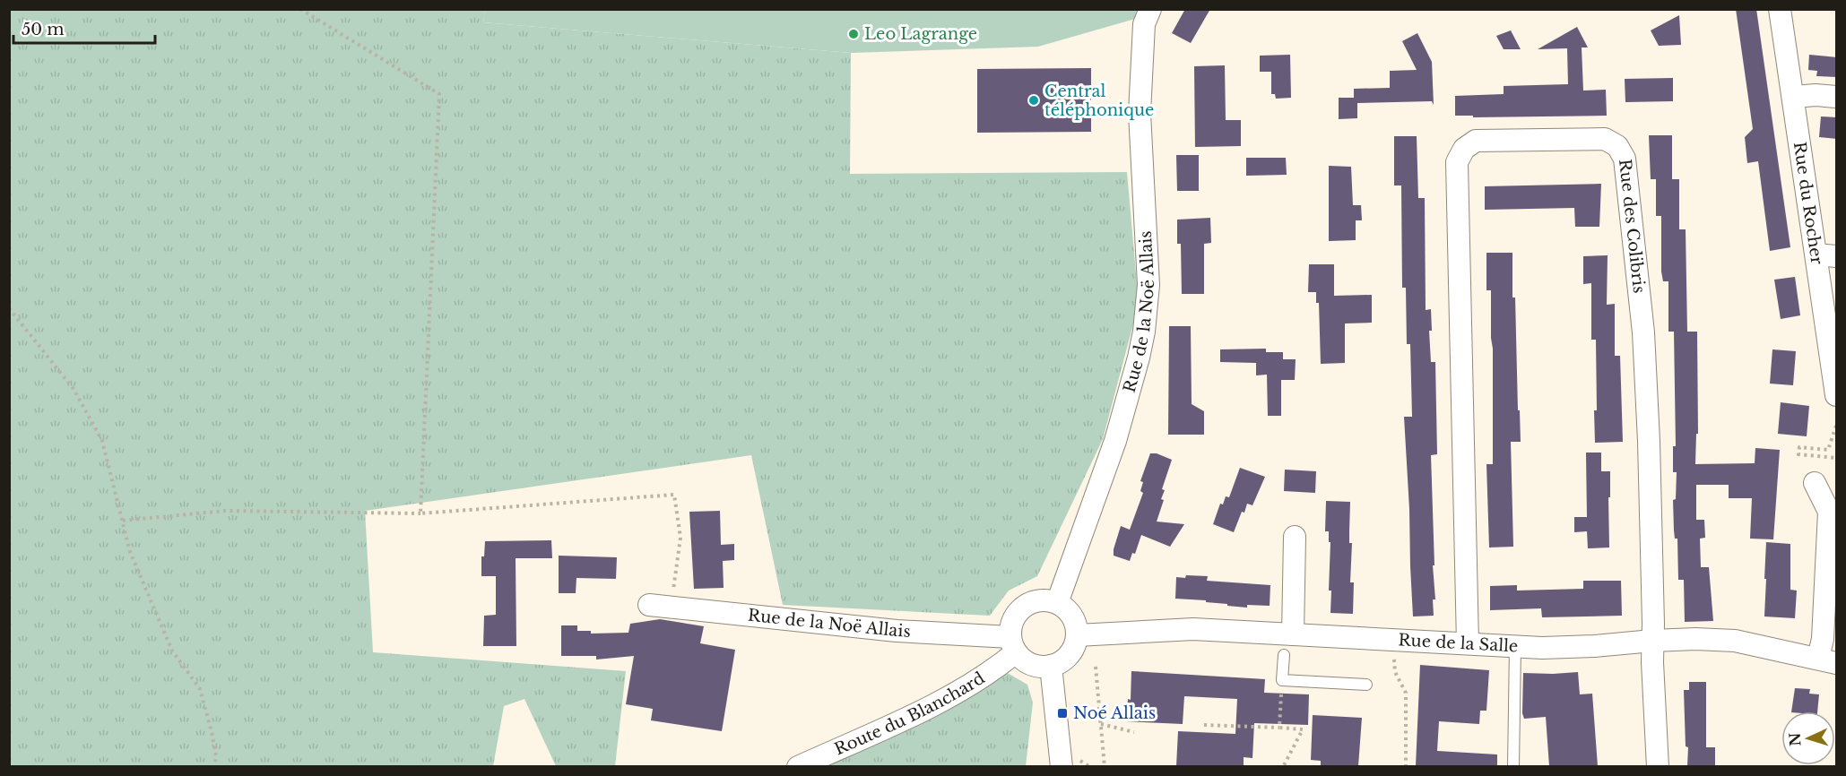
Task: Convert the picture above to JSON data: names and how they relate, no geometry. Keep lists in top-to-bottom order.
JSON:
{
  "streets": {
    "street": [
      "Rue du Rocher",
      "Rue des Colibris",
      "Rue de la Noë Allais",
      "Rue de la Salle",
      "Route du Blanchard"
    ]
  },
  "crossings": [
    ["Rue des Colibris", "Rue de la Salle"],
    ["Rue de la Noë Allais", "Rue de la Salle"],
    ["Rue de la Noë Allais", "Route du Blanchard"],
    ["Rue de la Salle", "Route du Blanchard"]
  ],
  "places": {
    "other": ["Leo Lagrange", "Central téléphonique"],
    "transit": ["Noé Allais"]
  },
  "scale_bar": "50 m",
  "north": "left"
}
